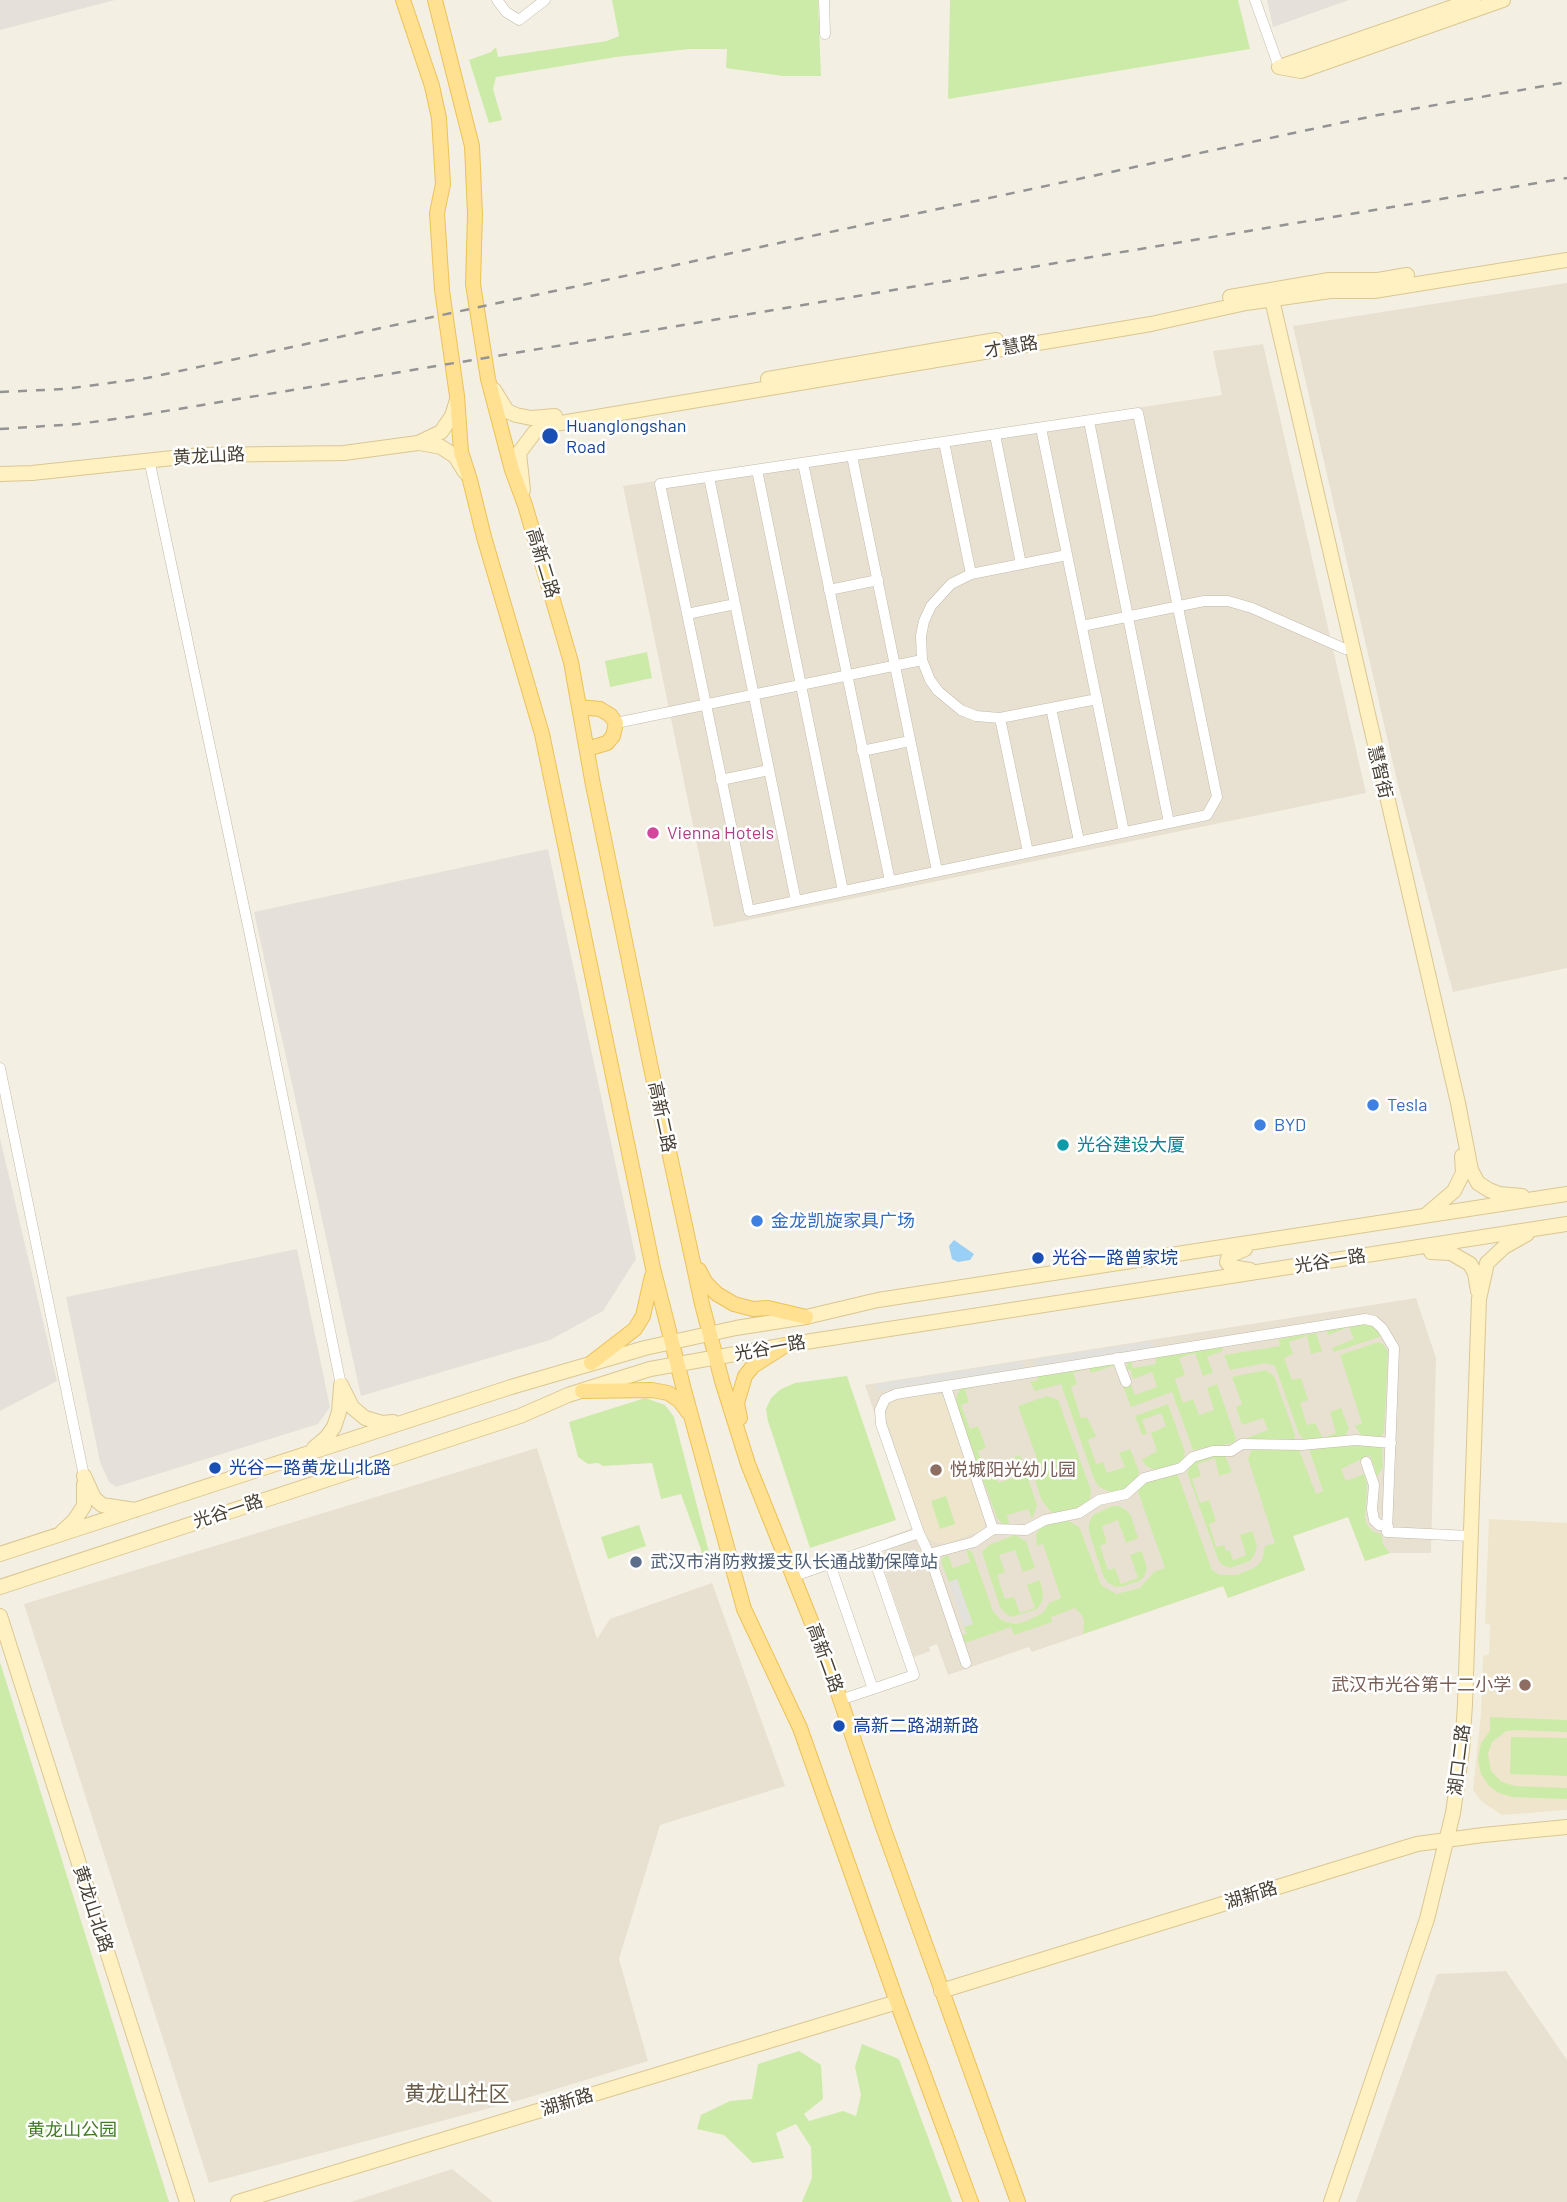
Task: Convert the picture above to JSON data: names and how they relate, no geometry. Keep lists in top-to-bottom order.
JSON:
{
  "streets": {
    "main road": ["高新二路"],
    "street": [
      "才慧路",
      "黄龙山路",
      "慧智街",
      "光谷一路",
      "湖口二路",
      "湖新路",
      "黄龙山北路"
    ]
  },
  "crossings": [
    ["才慧路", "高新二路"],
    ["才慧路", "慧智街"],
    ["高新二路", "光谷一路"],
    ["高新二路", "湖新路"],
    ["慧智街", "光谷一路"],
    ["湖口二路", "湖新路"]
  ],
  "districts": ["黄龙山社区"],
  "parks": ["黄龙山公园"],
  "places": [
    "Huanglongshan Road",
    "Vienna Hotels",
    "Tesla",
    "BYD",
    "光谷建设大厦",
    "金龙凯旋家具广场",
    "光谷一路曾家垸",
    "光谷一路黄龙山北路",
    "悦城阳光幼儿园",
    "武汉市消防救援支队长通战勤保障站",
    "武汉市光谷第十二小学",
    "高新二路湖新路"
  ]
}
